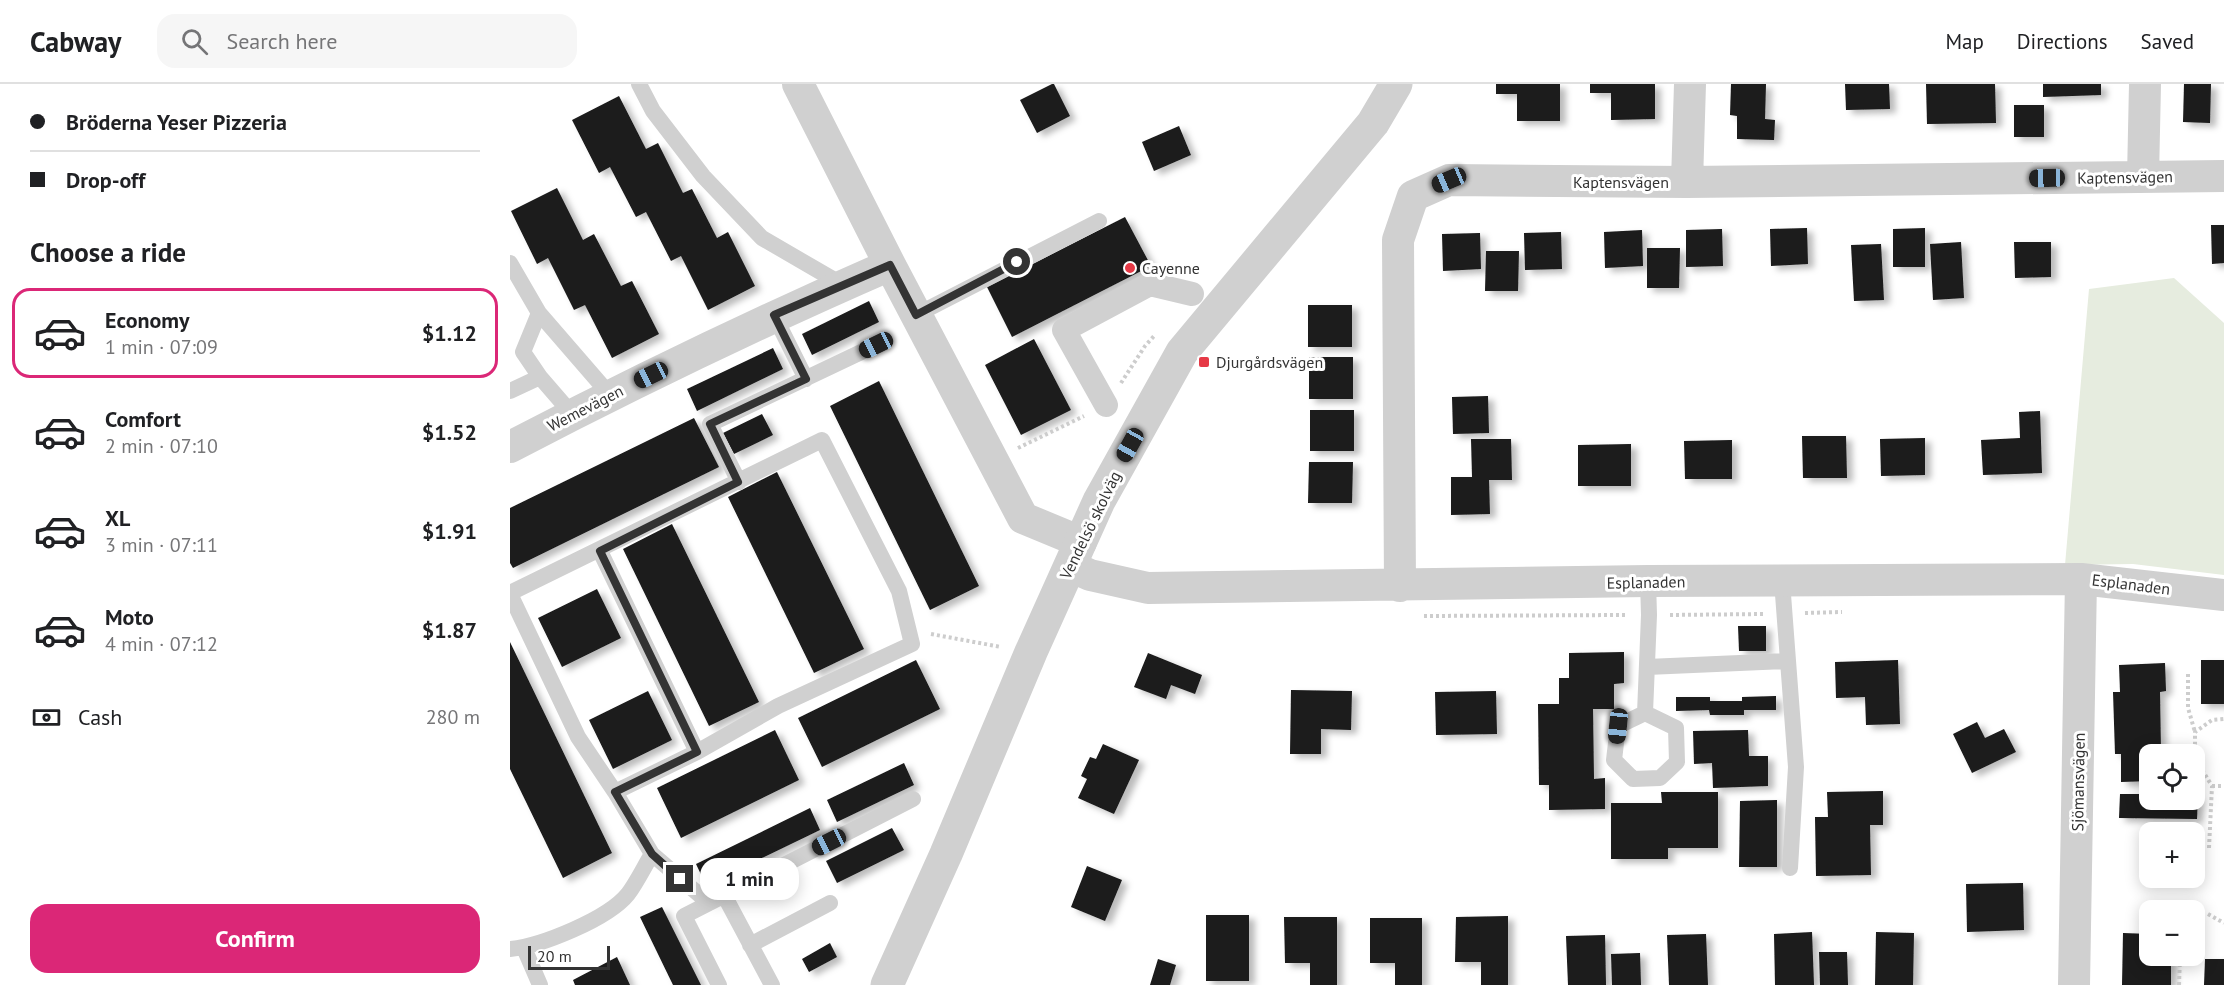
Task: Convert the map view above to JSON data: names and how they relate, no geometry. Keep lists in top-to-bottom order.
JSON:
{
  "streets": {
    "street": [
      "Kaptensvägen",
      "Wemevägen",
      "Vendelsö skolväg",
      "Esplanaden",
      "Sjömansvägen"
    ]
  },
  "crossings": [
    ["Kaptensvägen", "Esplanaden"],
    ["Vendelsö skolväg", "Esplanaden"],
    ["Esplanaden", "Sjömansvägen"]
  ],
  "places": {
    "other": ["Cayenne"],
    "transit": ["Djurgårdsvägen"]
  },
  "scale_bar": "20 m",
  "page": {
    "header": "Cabway",
    "search": "Search here",
    "nav": ["Map", "Directions", "Saved"],
    "banner": ["Bröderna Yeser Pizzeria", "Drop-off"],
    "heading": "Choose a ride",
    "list": [
      {
        "name": "Economy",
        "note": "1 min · 07:09",
        "value": "$1.12"
      },
      {
        "name": "Comfort",
        "note": "2 min · 07:10",
        "value": "$1.52"
      },
      {
        "name": "XL",
        "note": "3 min · 07:11",
        "value": "$1.91"
      },
      {
        "name": "Moto",
        "note": "4 min · 07:12",
        "value": "$1.87"
      }
    ],
    "pay": ["Cash", "280 m"],
    "map_buttons": ["+", "−"],
    "bubble": "1 min",
    "buttons": "Confirm",
    "scale": "20 m"
  }
}
